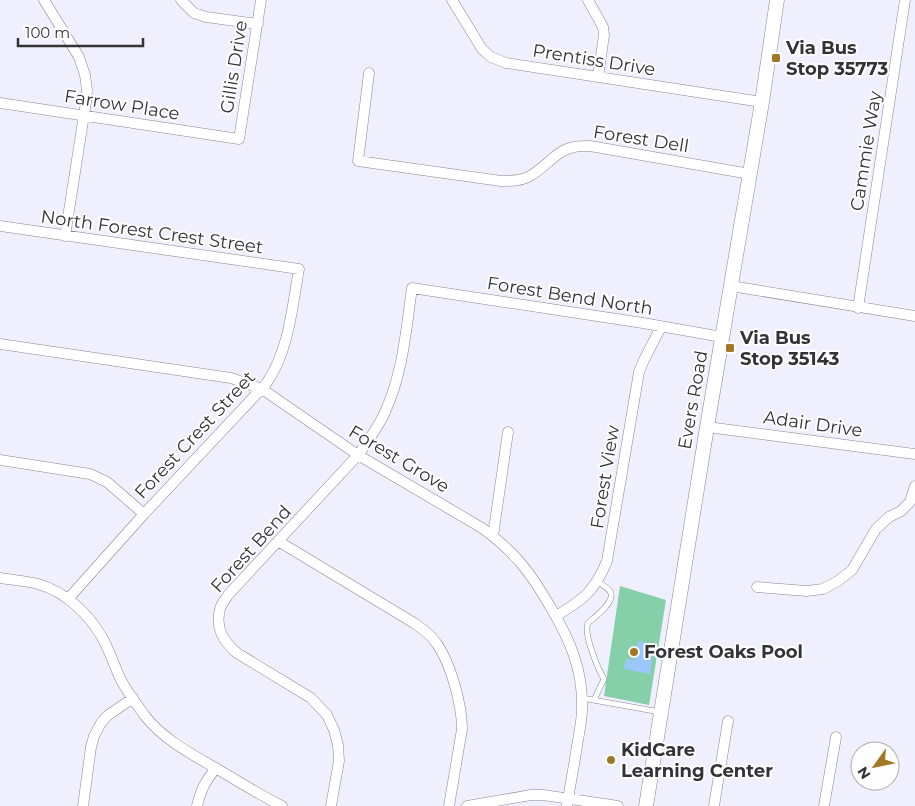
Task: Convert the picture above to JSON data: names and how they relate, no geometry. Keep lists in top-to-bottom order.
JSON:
{
  "streets": {
    "main road": ["Evers Road"],
    "street": [
      "Prentiss Drive",
      "Gillis Drive",
      "Farrow Place",
      "Forest Dell",
      "Cammie Way",
      "North Forest Crest Street",
      "Forest Bend North",
      "Adair Drive",
      "Forest Crest Street",
      "Forest Grove",
      "Forest View",
      "Forest Bend"
    ]
  },
  "crossings": [
    ["Prentiss Drive", "Evers Road"],
    ["Gillis Drive", "Farrow Place"],
    ["Forest Dell", "Evers Road"],
    ["North Forest Crest Street", "Forest Crest Street"],
    ["Forest Bend North", "Evers Road"],
    ["Forest Bend North", "Forest View"],
    ["Forest Bend North", "Forest Bend"],
    ["Evers Road", "Adair Drive"],
    ["Forest Crest Street", "Forest Grove"],
    ["Forest Grove", "Forest View"],
    ["Forest Grove", "Forest Bend"]
  ],
  "places": {
    "transit": ["Via Bus Stop 35773", "Via Bus Stop 35143"],
    "other": ["Forest Oaks Pool", "KidCare Learning Center"]
  },
  "scale_bar": "100 m",
  "north": "bottom left"
}
